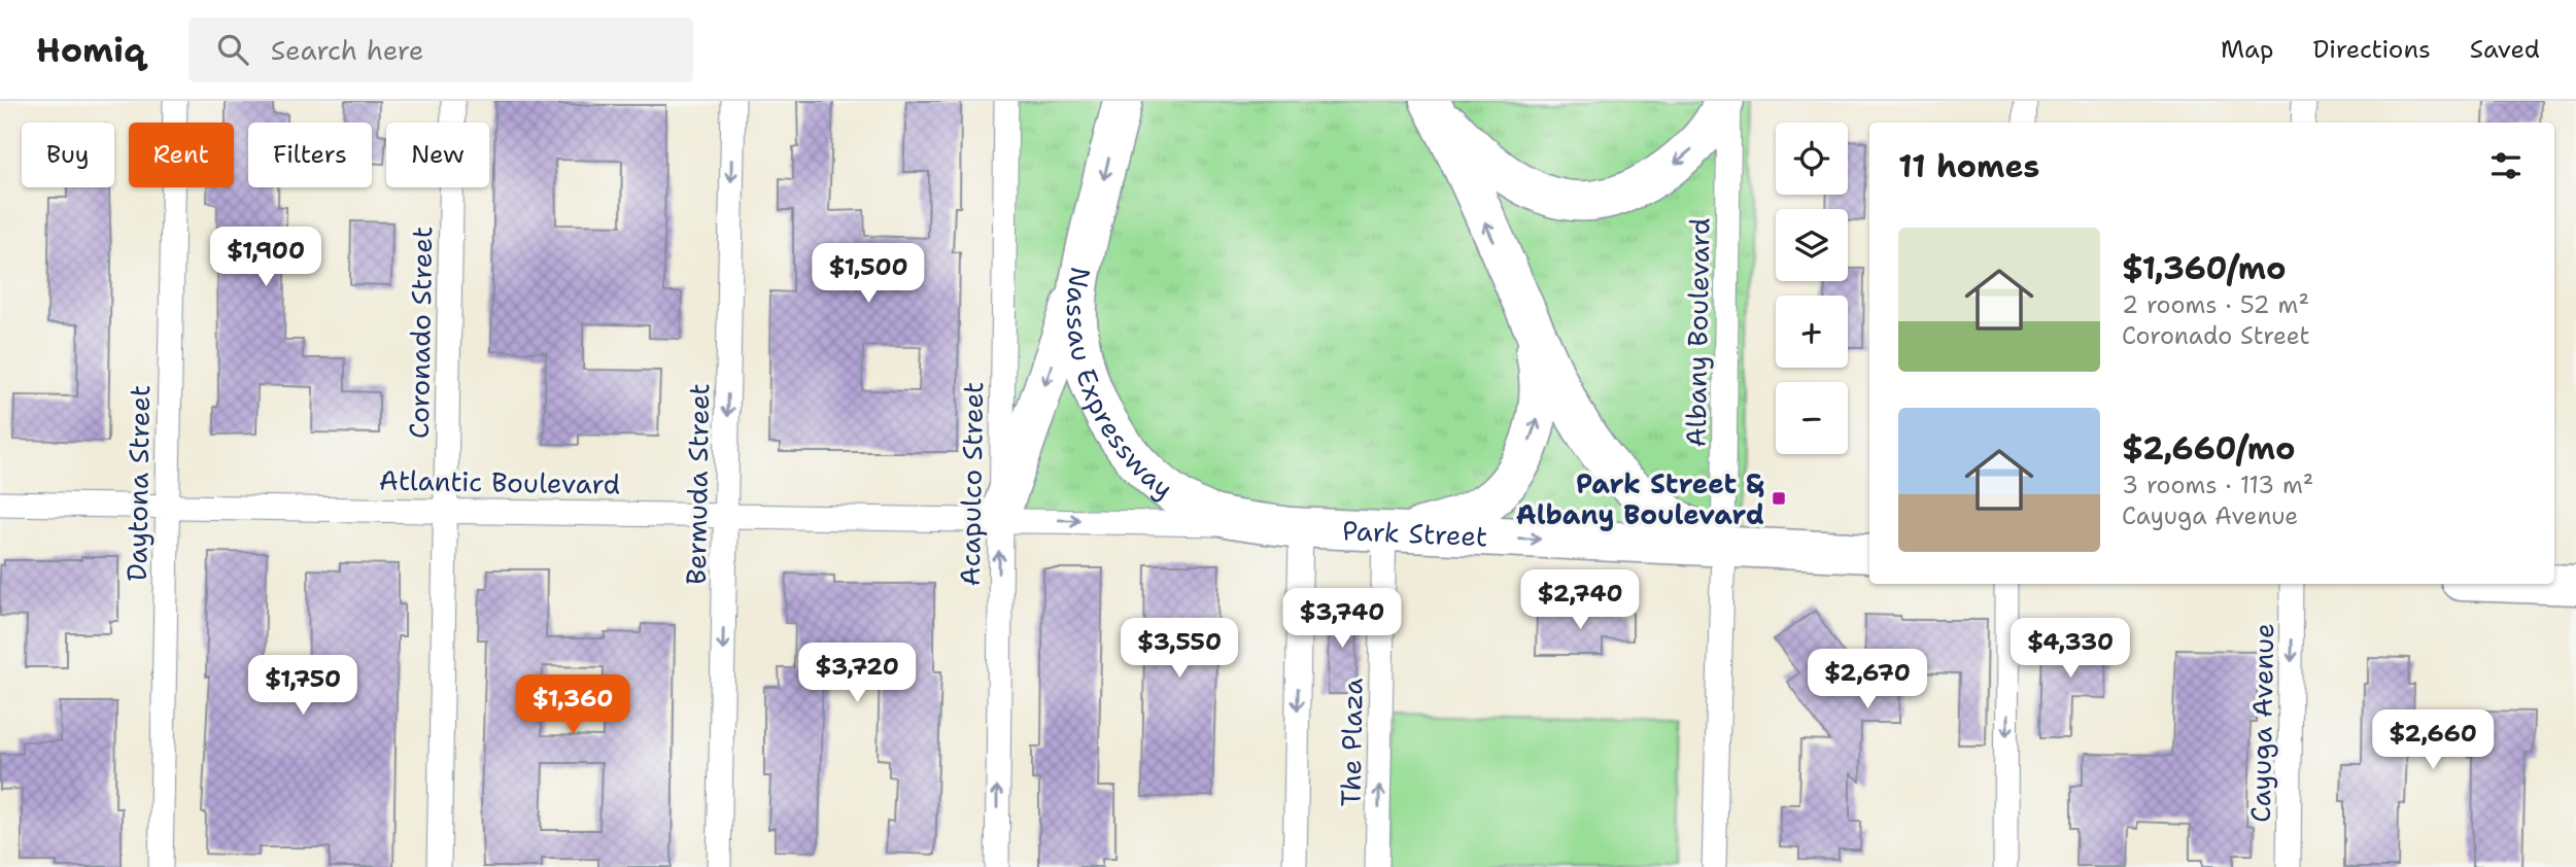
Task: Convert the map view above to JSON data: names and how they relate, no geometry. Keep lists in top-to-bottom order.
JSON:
{
  "streets": {
    "highway": ["Nassau Expressway", "Park Street"],
    "street": [
      "Coronado Street",
      "Albany Boulevard",
      "Atlantic Boulevard",
      "Daytona Street",
      "Bermuda Street",
      "Acapulco Street",
      "Cayuga Avenue",
      "The Plaza"
    ]
  },
  "crossings": [
    ["Coronado Street", "Atlantic Boulevard"],
    ["Albany Boulevard", "Park Street"],
    ["Nassau Expressway", "Park Street"],
    ["Nassau Expressway", "The Plaza"],
    ["Atlantic Boulevard", "Daytona Street"],
    ["Atlantic Boulevard", "Bermuda Street"],
    ["Atlantic Boulevard", "Acapulco Street"],
    ["Atlantic Boulevard", "Park Street"],
    ["Acapulco Street", "Park Street"],
    ["Park Street", "The Plaza"]
  ],
  "one_way": [
    "Bermuda Street",
    "Acapulco Street",
    "Park Street",
    "Cayuga Avenue"
  ],
  "places": {
    "transit": ["Park Street & Albany Boulevard"]
  },
  "page": {
    "header": "Homiq",
    "search": "Search here",
    "nav": ["Map", "Directions", "Saved"],
    "map_buttons": ["+", "−"],
    "chip": [
      "Buy",
      "Rent",
      "Filters",
      "New"
    ],
    "heading": "11 homes",
    "list": [
      {
        "name": "$1,360/mo",
        "note": "2 rooms · 52 m² · Coronado Street"
      },
      {
        "name": "$2,660/mo",
        "note": "3 rooms · 113 m² · Cayuga Avenue"
      }
    ],
    "price": [
      "$1,900",
      "$1,500",
      "$2,740",
      "$3,740",
      "$3,550",
      "$4,330",
      "$3,720",
      "$2,670",
      "$1,750",
      "$1,360",
      "$2,660"
    ]
  }
}
